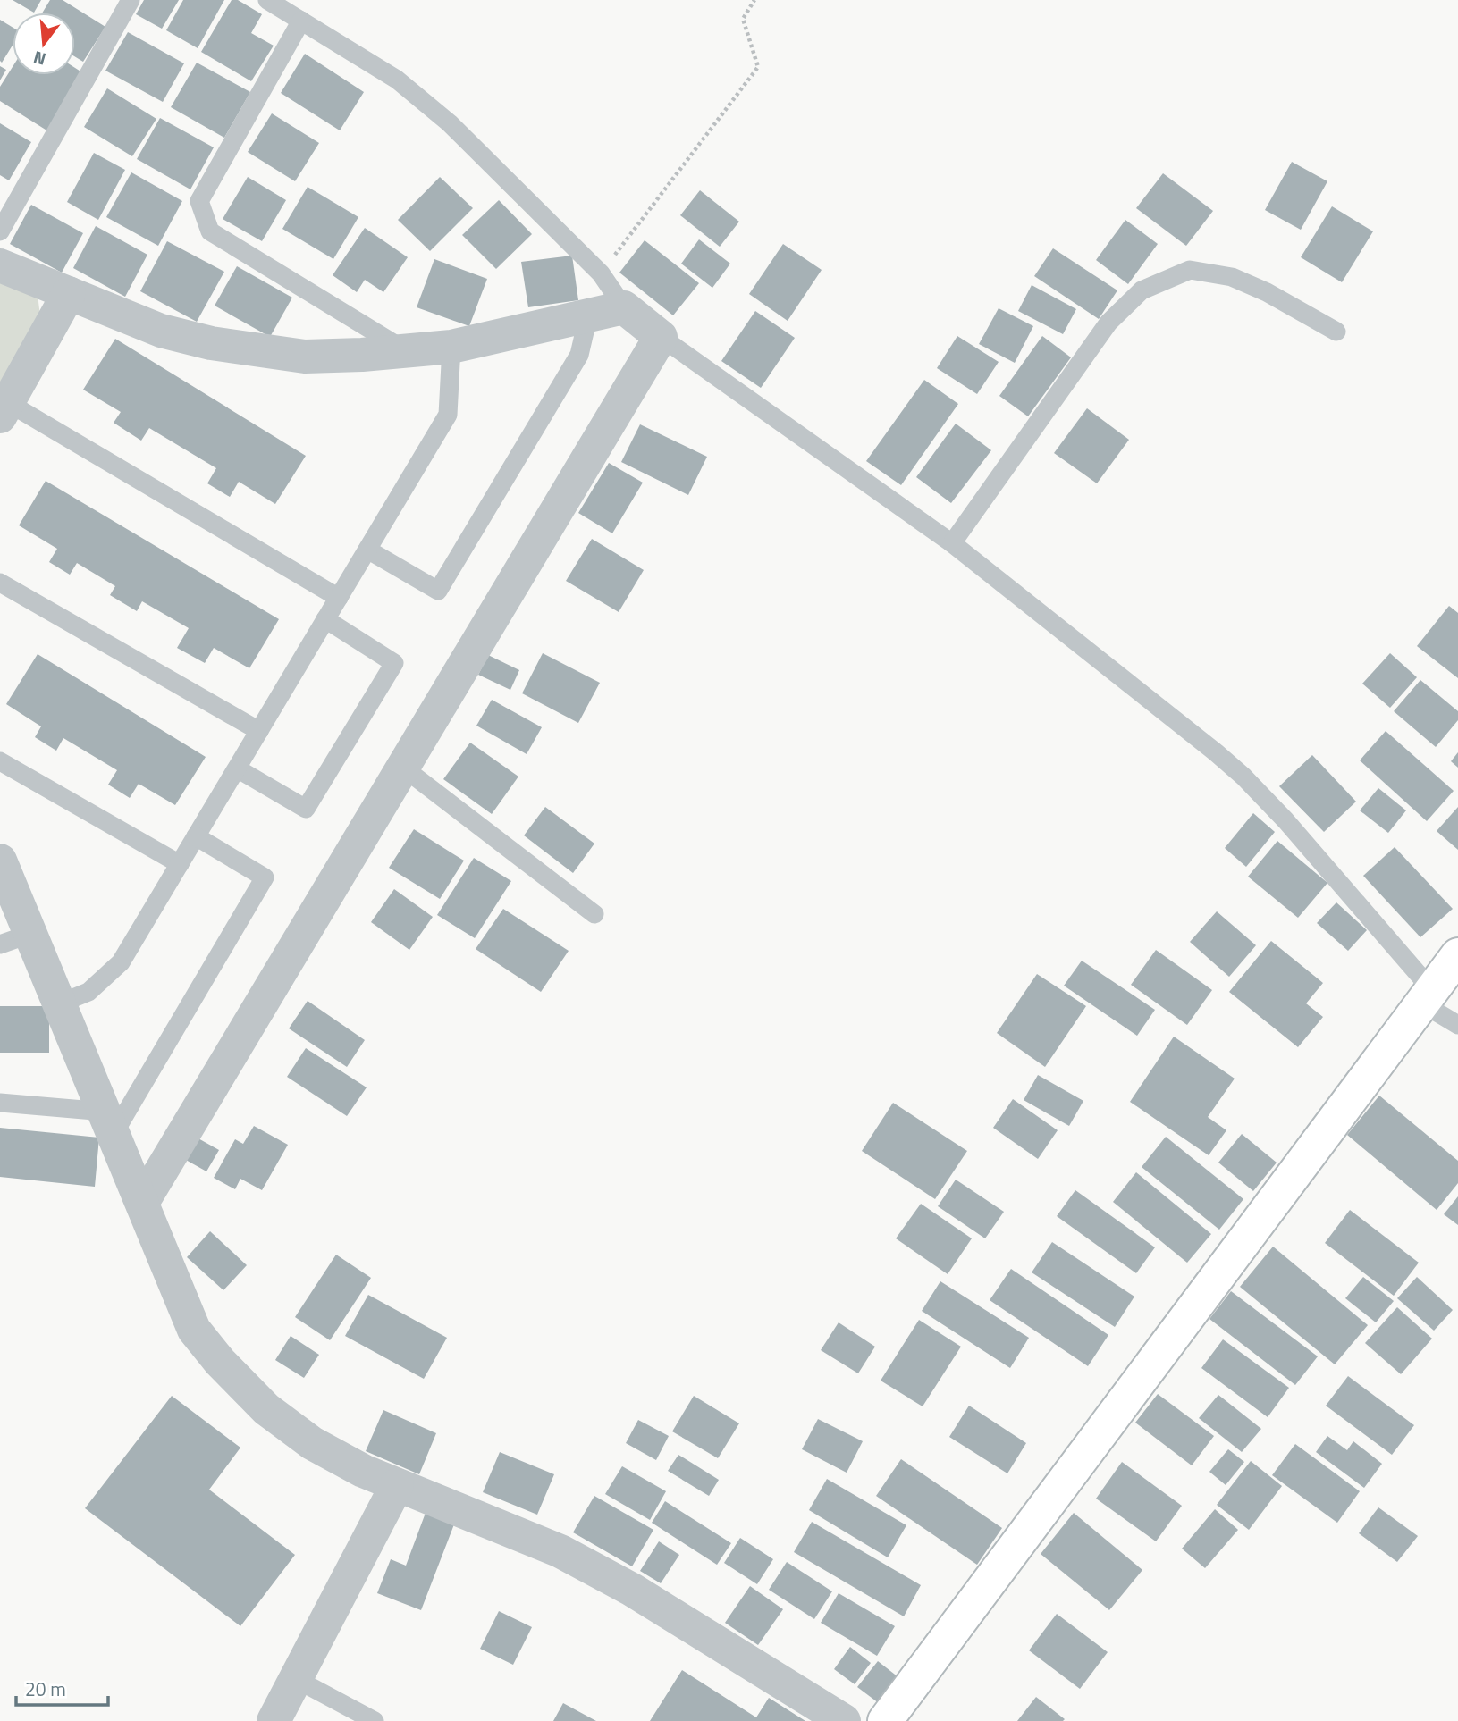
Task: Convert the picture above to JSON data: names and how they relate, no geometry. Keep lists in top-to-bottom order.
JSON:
{
  "scale_bar": "20 m",
  "north": "bottom"
}
